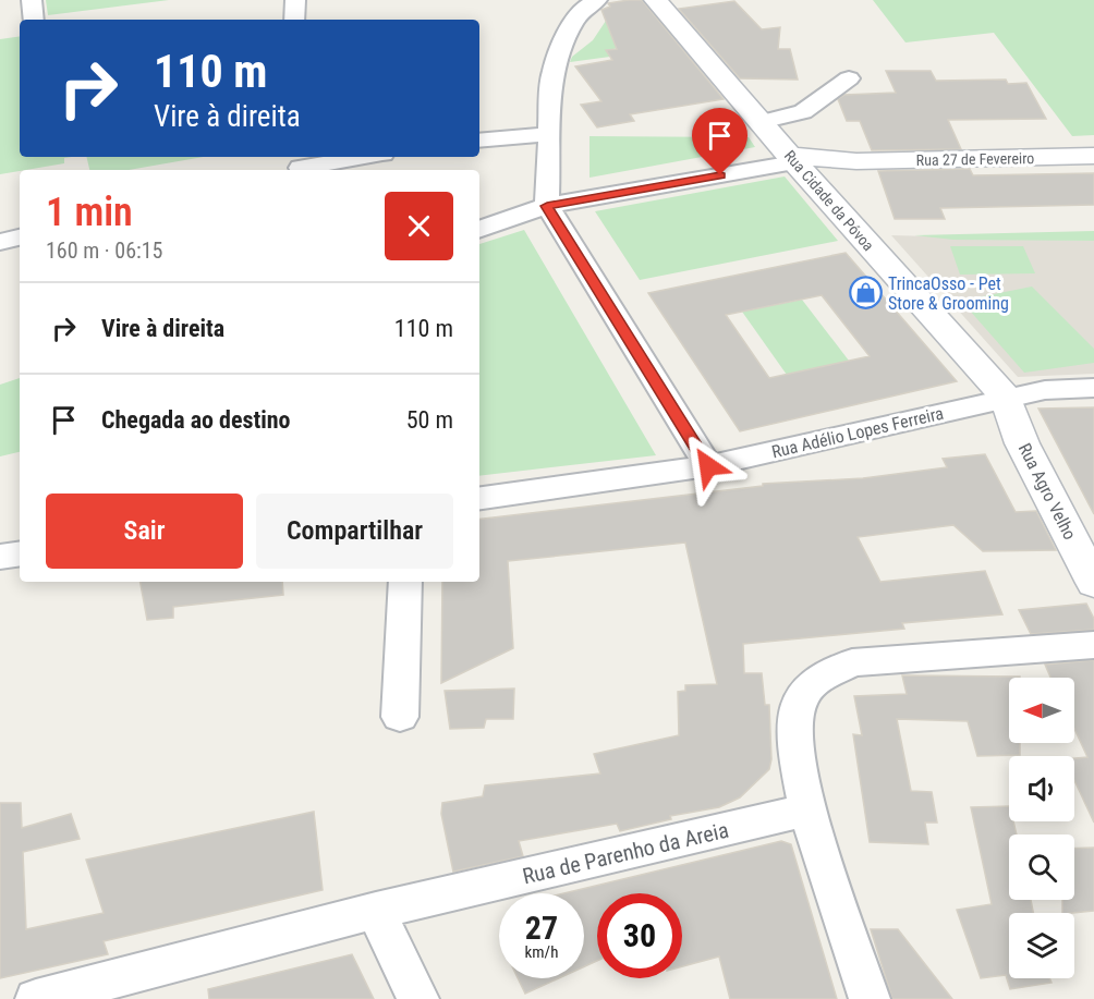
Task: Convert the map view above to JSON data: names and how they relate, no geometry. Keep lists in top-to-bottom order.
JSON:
{
  "streets": {
    "street": [
      "Rua 27 de Fevereiro",
      "Rua Cidade da Póvoa",
      "Rua Adélio Lopes Ferreira",
      "Rua Agro Velho",
      "Rua de Parenho da Areia"
    ]
  },
  "crossings": [
    ["Rua 27 de Fevereiro", "Rua Cidade da Póvoa"],
    ["Rua Cidade da Póvoa", "Rua Adélio Lopes Ferreira"],
    ["Rua Cidade da Póvoa", "Rua Agro Velho"],
    ["Rua Adélio Lopes Ferreira", "Rua Agro Velho"]
  ],
  "places": {
    "shop": ["TrincaOsso - Pet Store & Grooming"]
  },
  "north": "left",
  "page": {
    "turn": ["110 m", "Vire à direita"],
    "heading": ["1 min", "160 m · 06:15"],
    "list": [
      {
        "name": "Vire à direita",
        "value": "110 m"
      },
      {
        "name": "Chegada ao destino",
        "value": "50 m"
      }
    ],
    "buttons": ["Sair", "Compartilhar"],
    "speed": "27 km/h",
    "limit": "30"
  }
}
